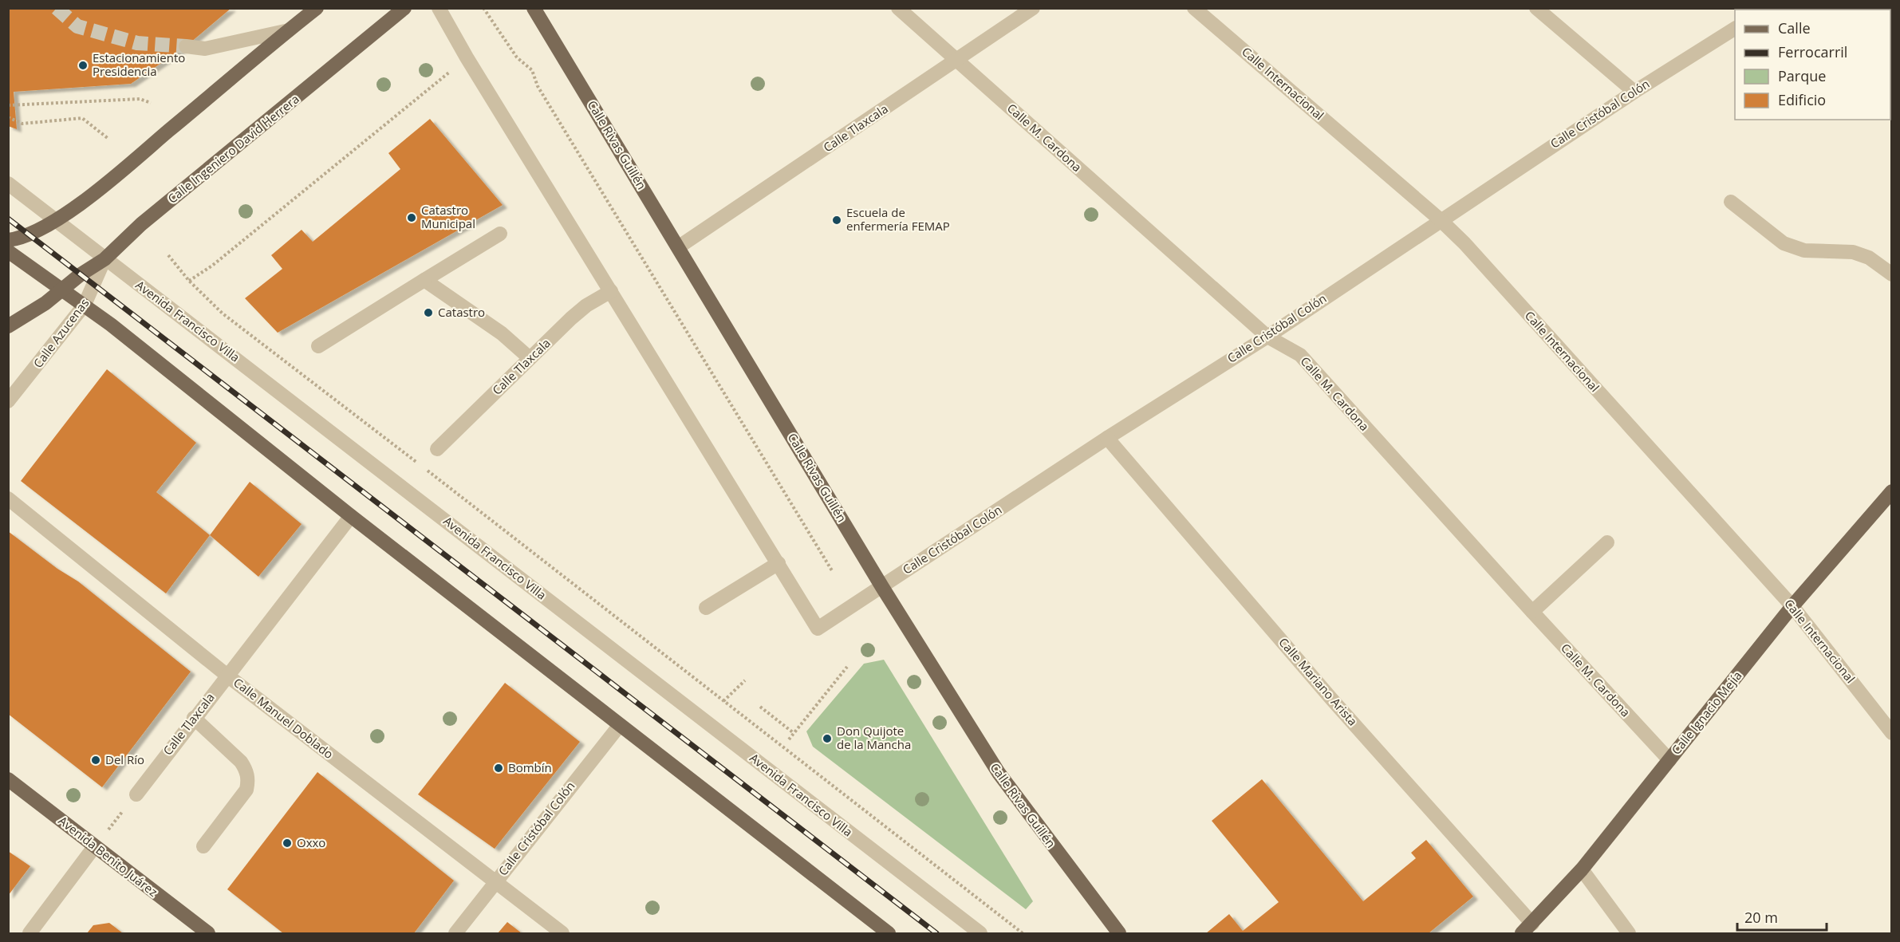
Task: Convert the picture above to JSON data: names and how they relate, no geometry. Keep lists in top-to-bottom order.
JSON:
{
  "streets": {
    "main road": [
      "Calle Rivas Guillén",
      "Calle Ingeniero David Herrera",
      "Calle Ignacio Mejía",
      "Avenida Benito Juárez"
    ],
    "street": [
      "Calle Internacional",
      "Calle Cristóbal Colón",
      "Calle Tlaxcala",
      "Calle M. Cardona",
      "Avenida Francisco Villa",
      "Calle Azucenas",
      "Calle Mariano Arista",
      "Calle Manuel Doblado"
    ]
  },
  "crossings": [
    ["Calle Internacional", "Calle Cristóbal Colón"],
    ["Calle Internacional", "Calle Ignacio Mejía"],
    ["Calle Cristóbal Colón", "Calle M. Cardona"],
    ["Calle Cristóbal Colón", "Calle Rivas Guillén"],
    ["Calle Cristóbal Colón", "Calle Mariano Arista"],
    ["Calle Cristóbal Colón", "Calle Manuel Doblado"],
    ["Calle Tlaxcala", "Calle M. Cardona"],
    ["Calle Tlaxcala", "Calle Rivas Guillén"],
    ["Calle Tlaxcala", "Calle Manuel Doblado"],
    ["Calle M. Cardona", "Calle Ignacio Mejía"],
    ["Calle Ingeniero David Herrera", "Avenida Francisco Villa"],
    ["Calle Ingeniero David Herrera", "Calle Azucenas"],
    ["Avenida Francisco Villa", "Calle Azucenas"],
    ["Calle Mariano Arista", "Calle Ignacio Mejía"]
  ],
  "places": [
    "Estacionamiento Presidencia",
    "Catastro Municipal",
    "Escuela de enfermería FEMAP",
    "Catastro",
    "Don Quijote de la Mancha",
    "Del Río",
    "Bombín",
    "Oxxo"
  ],
  "legend": [
    "Calle",
    "Ferrocarril",
    "Parque",
    "Edificio"
  ],
  "scale_bar": "20 m"
}
